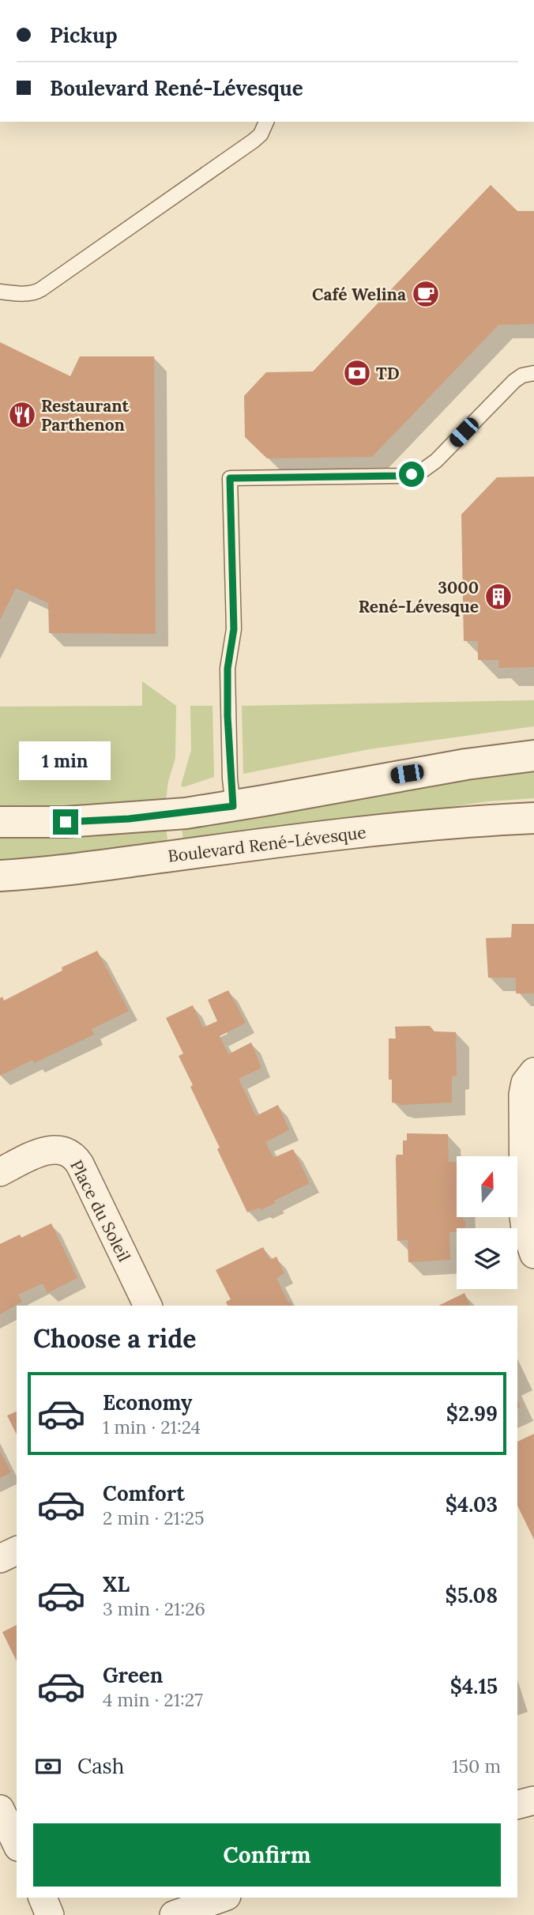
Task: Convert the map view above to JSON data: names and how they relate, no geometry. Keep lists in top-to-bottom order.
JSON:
{
  "streets": {
    "street": ["Boulevard René-Lévesque", "Place du Soleil"]
  },
  "places": {
    "cafe": ["Café Welina"],
    "bank": ["TD"],
    "restaurant": ["Restaurant Parthenon"],
    "building": ["3000 René-Lévesque"]
  },
  "north": "top",
  "page": {
    "banner": ["Pickup", "Boulevard René-Lévesque"],
    "bubble": "1 min",
    "heading": "Choose a ride",
    "list": [
      {
        "name": "Economy",
        "note": "1 min · 21:24",
        "value": "$2.99"
      },
      {
        "name": "Comfort",
        "note": "2 min · 21:25",
        "value": "$4.03"
      },
      {
        "name": "XL",
        "note": "3 min · 21:26",
        "value": "$5.08"
      },
      {
        "name": "Green",
        "note": "4 min · 21:27",
        "value": "$4.15"
      }
    ],
    "pay": ["Cash", "150 m"],
    "buttons": "Confirm"
  }
}
